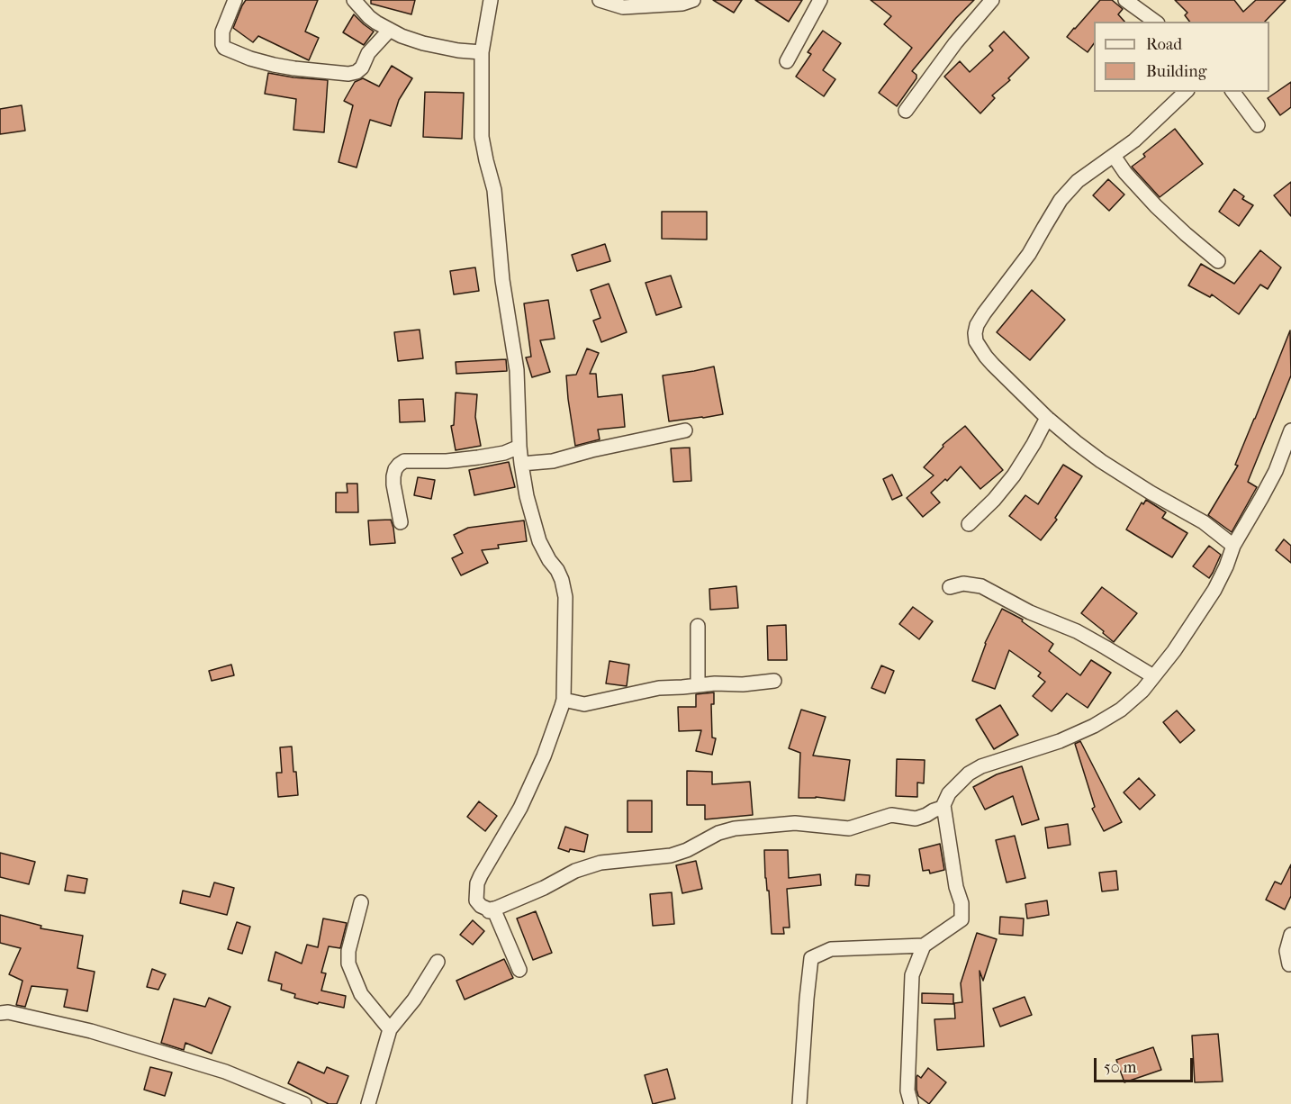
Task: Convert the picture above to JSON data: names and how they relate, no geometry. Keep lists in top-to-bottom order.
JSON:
{
  "legend": ["Road", "Building"],
  "scale_bar": "50 m"
}
